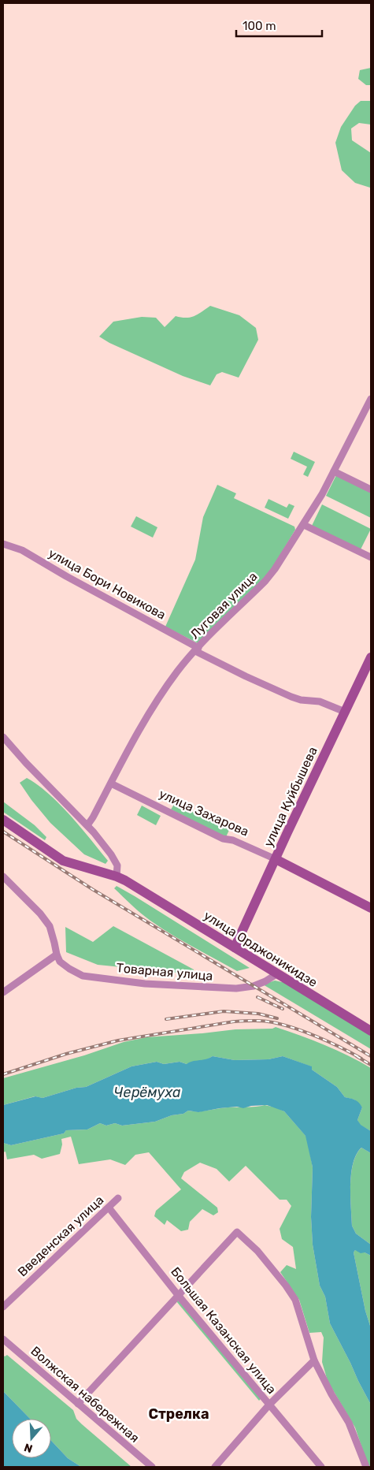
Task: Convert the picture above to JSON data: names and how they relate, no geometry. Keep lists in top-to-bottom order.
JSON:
{
  "streets": {
    "street": [
      "улица Бори Новикова",
      "Луговая улица",
      "улица Куйбышева",
      "улица Захарова",
      "улица Орджоникидзе",
      "Товарная улица",
      "Введенская улица",
      "Большая Казанская улица",
      "Волжская набережная"
    ]
  },
  "crossings": [
    ["улица Бори Новикова", "Луговая улица"],
    ["улица Бори Новикова", "улица Куйбышева"],
    ["Луговая улица", "улица Захарова"],
    ["улица Куйбышева", "улица Захарова"],
    ["улица Куйбышева", "улица Орджоникидзе"],
    ["улица Орджоникидзе", "Товарная улица"],
    ["Введенская улица", "Большая Казанская улица"]
  ],
  "districts": ["Стрелка"],
  "water": ["Черёмуха"],
  "scale_bar": "100 m",
  "north": "bottom"
}
